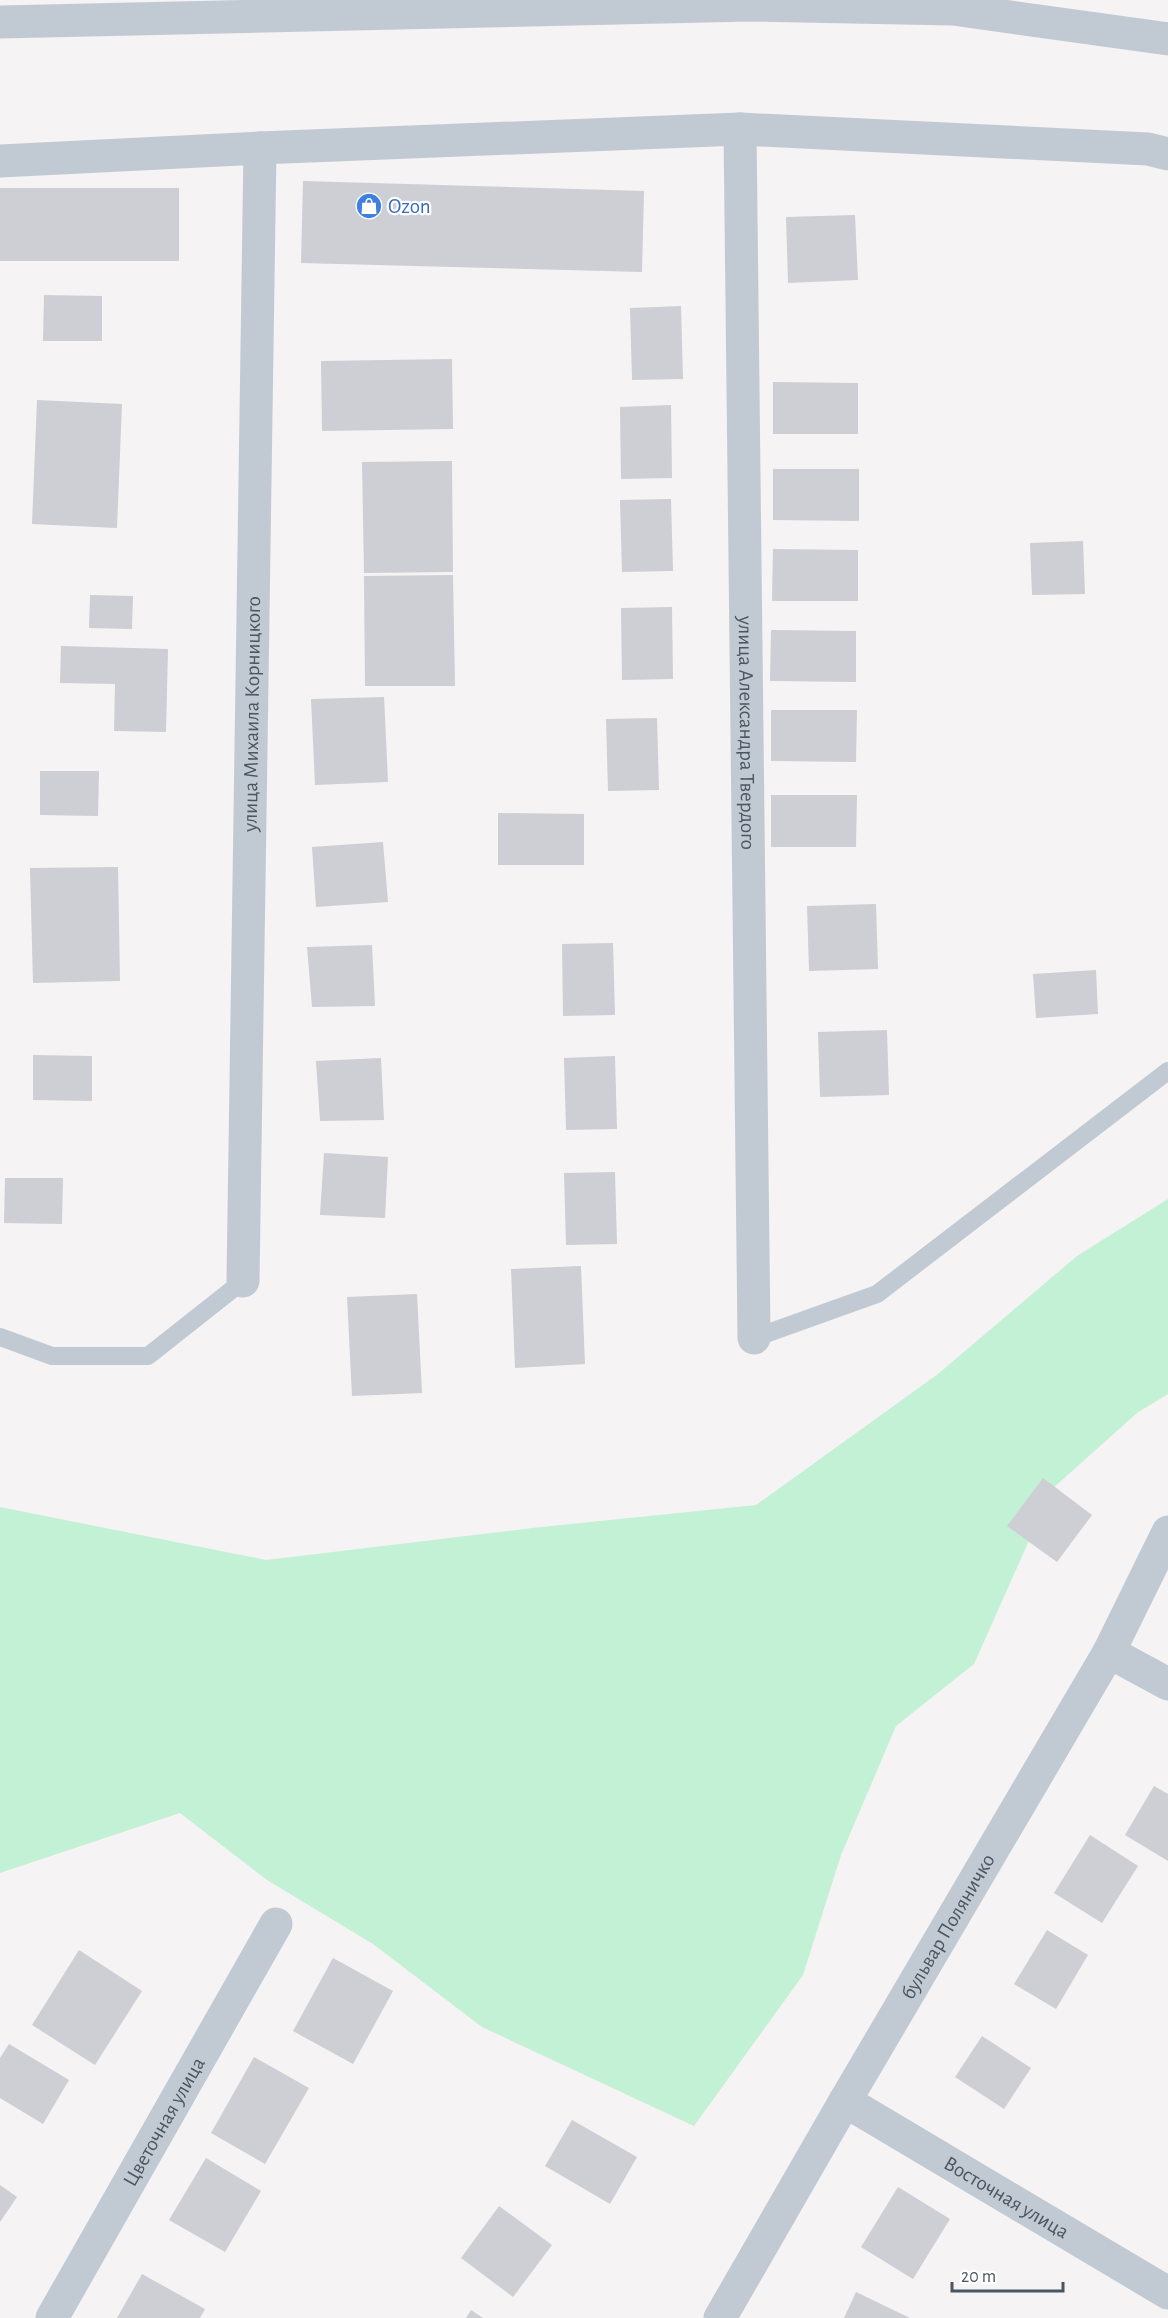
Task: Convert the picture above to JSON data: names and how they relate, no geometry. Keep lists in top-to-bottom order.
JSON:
{
  "streets": {
    "street": [
      "улица Михаила Корницкого",
      "улица Александра Твердого",
      "бульвар Поляничко",
      "Цветочная улица",
      "Восточная улица"
    ]
  },
  "crossings": [
    ["бульвар Поляничко", "Восточная улица"]
  ],
  "places": {
    "shop": ["Ozon"]
  },
  "scale_bar": "20 m"
}
